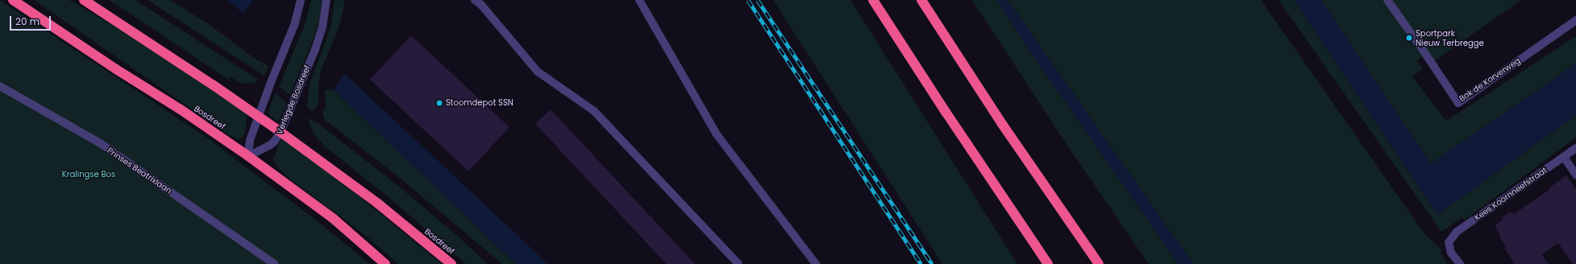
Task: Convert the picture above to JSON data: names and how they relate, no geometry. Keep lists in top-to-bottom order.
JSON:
{
  "streets": {
    "highway": ["Bosdreef"],
    "street": [
      "Bok de Korverweg",
      "Verlegde Bosdreef",
      "Prinses Beatrixlaan",
      "Kees Koornneefstraat"
    ]
  },
  "crossings": [
    ["Verlegde Bosdreef", "Bosdreef"]
  ],
  "parks": ["Kralingse Bos"],
  "places": ["Sportpark Nieuw Terbregge", "Stoomdepot SSN"],
  "scale_bar": "20 m"
}
